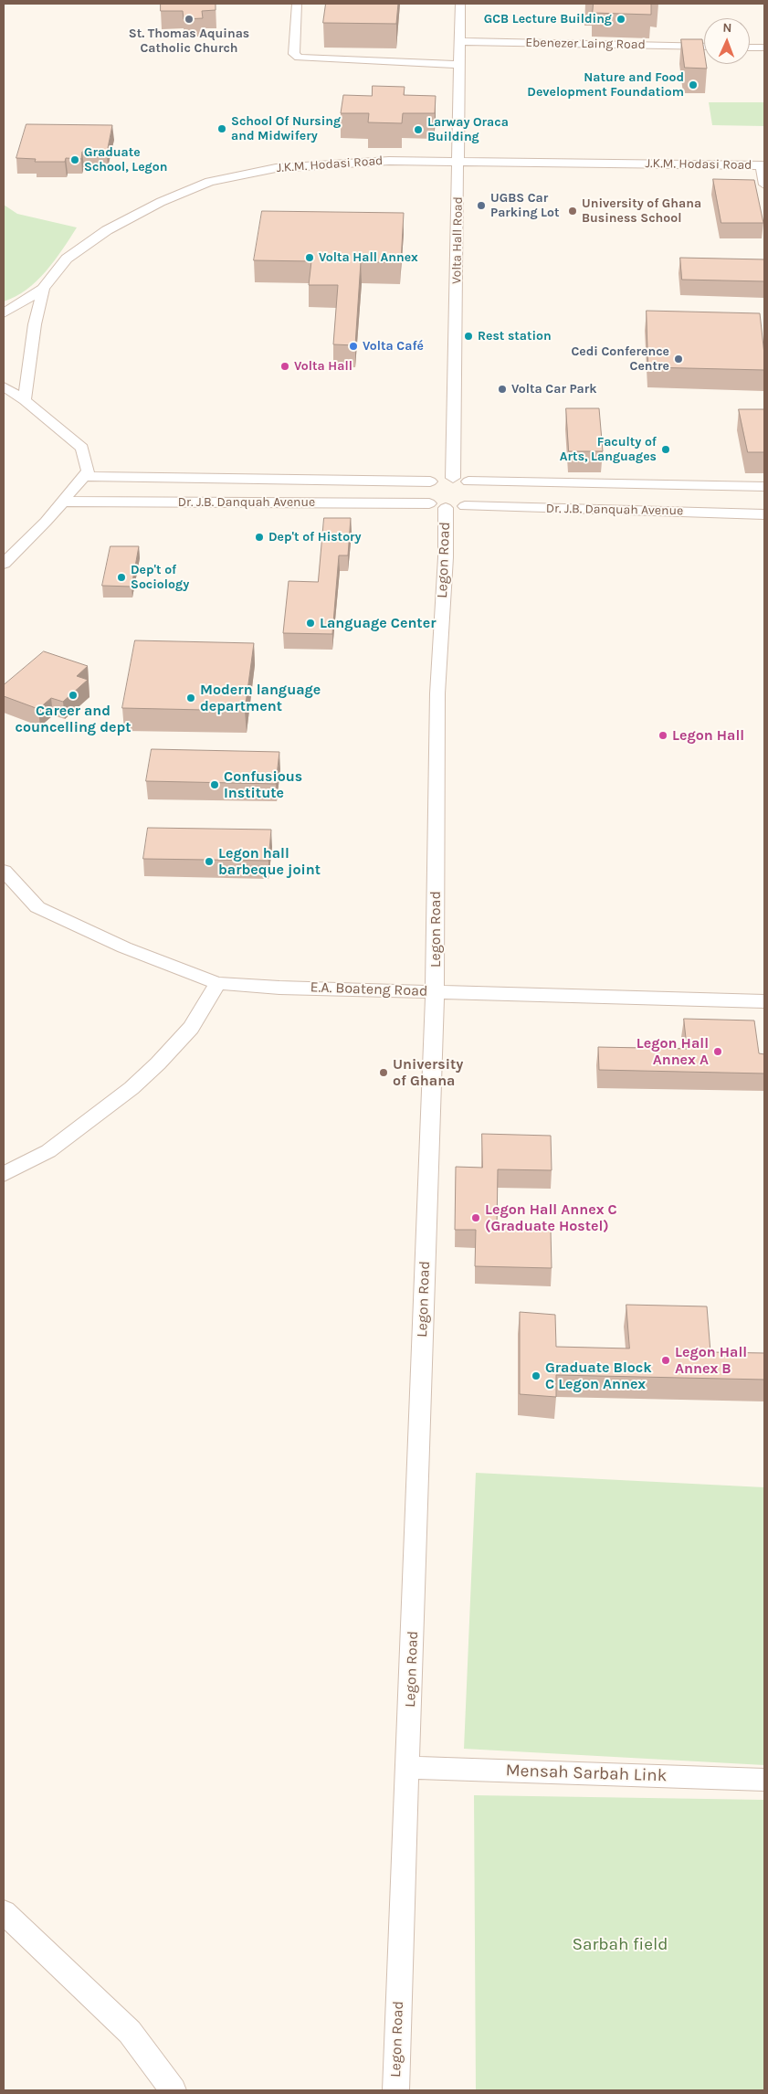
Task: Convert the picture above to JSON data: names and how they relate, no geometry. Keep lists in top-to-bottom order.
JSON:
{
  "streets": {
    "street": [
      "Ebenezer Laing Road",
      "J.K.M. Hodasi Road",
      "Volta Hall Road",
      "Dr. J.B. Danquah Avenue",
      "Legon Road",
      "E.A. Boateng Road",
      "Mensah Sarbah Link"
    ]
  },
  "crossings": [
    ["Ebenezer Laing Road", "Volta Hall Road"],
    ["J.K.M. Hodasi Road", "Volta Hall Road"],
    ["Volta Hall Road", "Dr. J.B. Danquah Avenue"],
    ["Dr. J.B. Danquah Avenue", "Legon Road"],
    ["Legon Road", "E.A. Boateng Road"],
    ["Legon Road", "Mensah Sarbah Link"]
  ],
  "parks": ["Sarbah field"],
  "places": [
    "St. Thomas Aquinas Catholic Church",
    "GCB Lecture Building",
    "Nature and Food Development Foundatiom",
    "School Of Nursing and Midwifery",
    "Larway Oraca Building",
    "Graduate School, Legon",
    "UGBS Car Parking Lot",
    "University of Ghana Business School",
    "Volta Hall Annex",
    "Rest station",
    "Volta Café",
    "Cedi Conference Centre",
    "Volta Hall",
    "Volta Car Park",
    "Faculty of Arts, Languages",
    "Dep't of History",
    "Dep't of Sociology",
    "Language Center",
    "Career and councelling dept",
    "Modern language department",
    "Legon Hall",
    "Confusious Institute",
    "Legon hall barbeque joint",
    "Legon Hall Annex A",
    "University of Ghana",
    "Legon Hall Annex C (Graduate Hostel)",
    "Legon Hall Annex B",
    "Graduate Block C Legon Annex"
  ],
  "north": "top"
}
